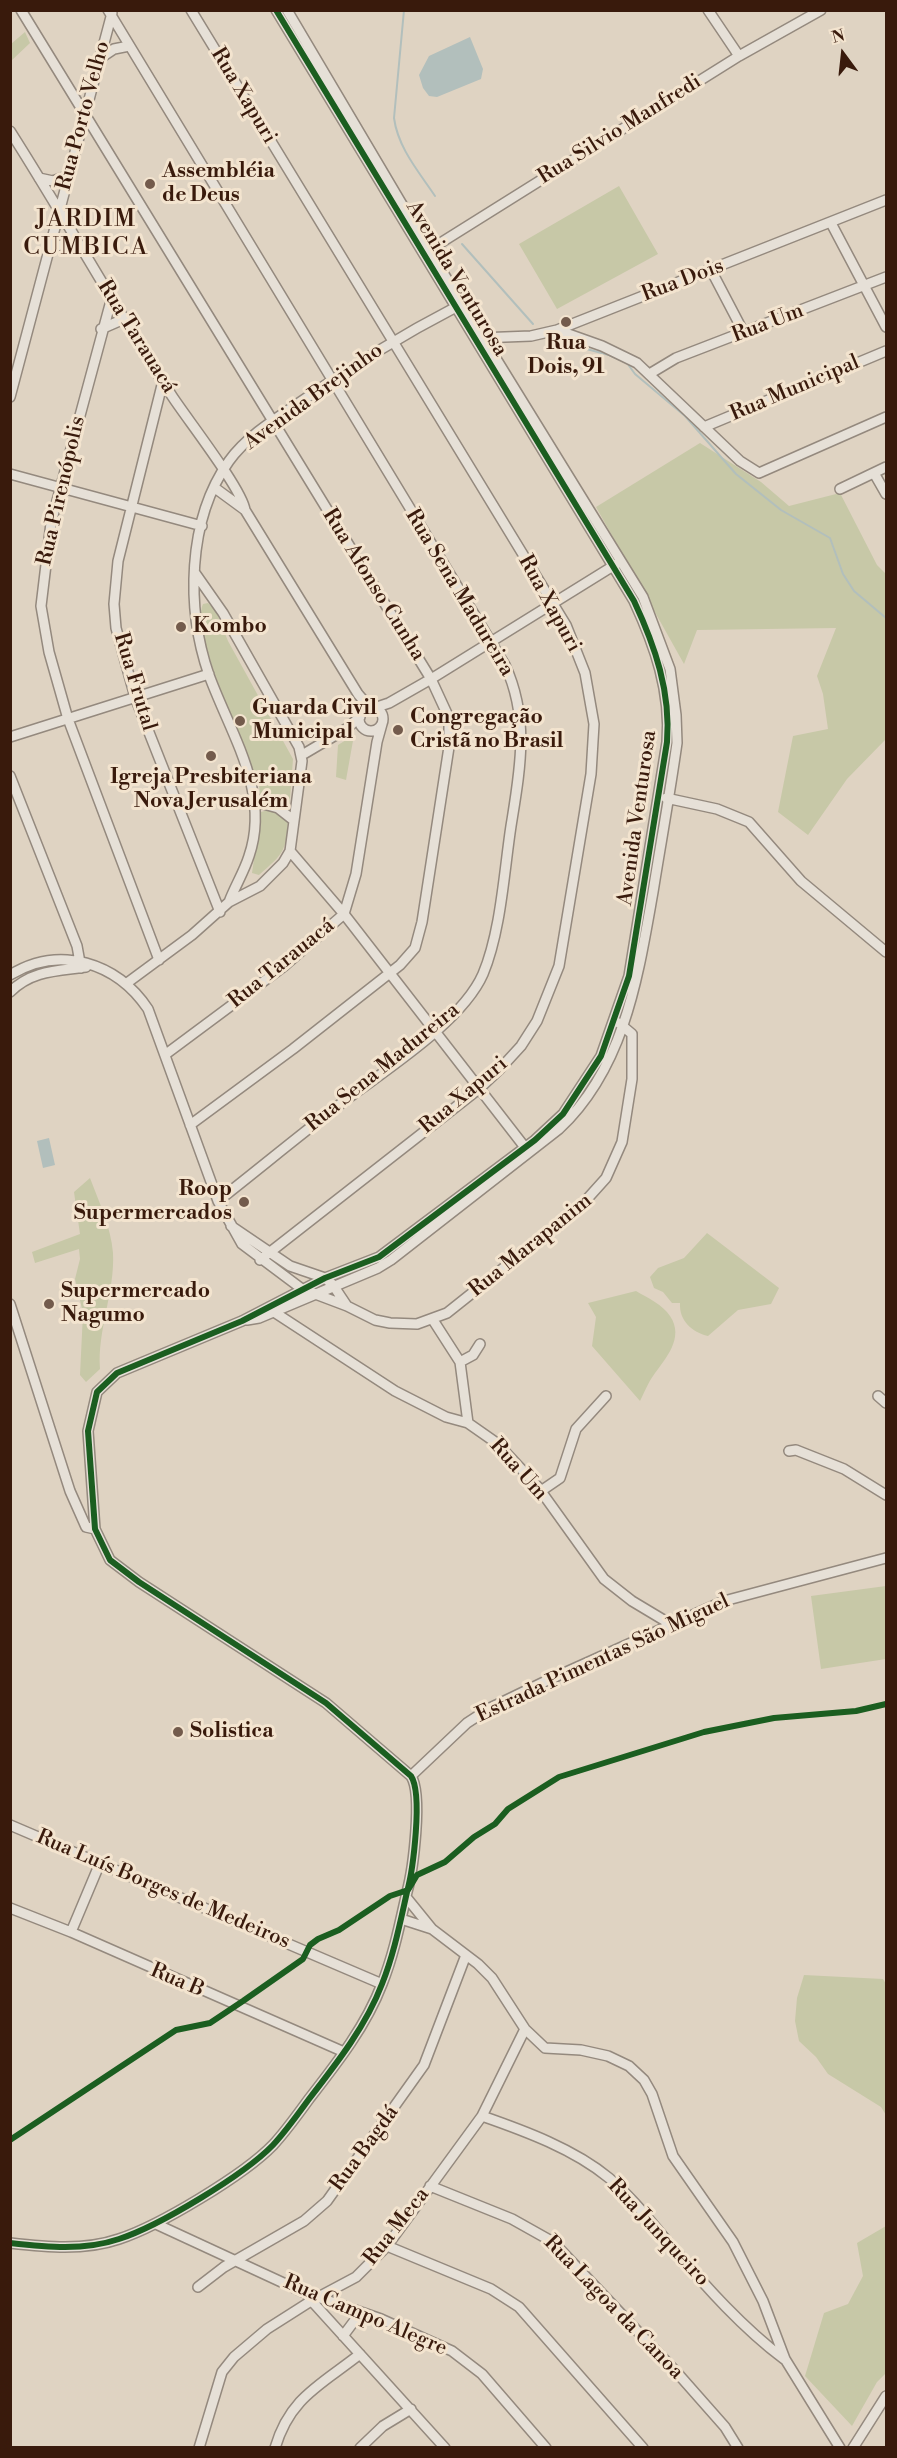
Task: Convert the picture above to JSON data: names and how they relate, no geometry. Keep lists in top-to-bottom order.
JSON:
{
  "streets": {
    "street": [
      "Rua Xapuri",
      "Rua Porto Velho",
      "Rua Silvio Manfredi",
      "Avenida Venturosa",
      "Rua Dois",
      "Rua Um",
      "Rua Tarauacá",
      "Rua Municipal",
      "Avenida Brejinho",
      "Rua Pirenópolis",
      "Rua Afonso Cunha",
      "Rua Sena Madureira",
      "Rua Frutal",
      "Rua Marapanim",
      "Estrada Pimentas São Miguel",
      "Rua Luís Borges de Medeiros",
      "Rua B",
      "Rua Bagdá",
      "Rua Meca",
      "Rua Junqueiro",
      "Rua Lagoa da Canoa",
      "Rua Campo Alegre"
    ]
  },
  "crossings": [
    ["Rua Xapuri", "Avenida Brejinho"],
    ["Rua Xapuri", "Rua Marapanim"],
    ["Rua Porto Velho", "Rua Tarauacá"],
    ["Rua Porto Velho", "Rua Afonso Cunha"],
    ["Rua Porto Velho", "Rua Sena Madureira"],
    ["Rua Silvio Manfredi", "Avenida Venturosa"],
    ["Avenida Venturosa", "Rua Dois"],
    ["Avenida Venturosa", "Rua Um"],
    ["Avenida Venturosa", "Avenida Brejinho"],
    ["Avenida Venturosa", "Rua Marapanim"],
    ["Rua Um", "Estrada Pimentas São Miguel"],
    ["Rua Tarauacá", "Avenida Brejinho"],
    ["Rua Tarauacá", "Rua Pirenópolis"],
    ["Rua Tarauacá", "Rua Frutal"],
    ["Rua Tarauacá", "Rua Marapanim"],
    ["Avenida Brejinho", "Rua Afonso Cunha"],
    ["Avenida Brejinho", "Rua Sena Madureira"],
    ["Rua Afonso Cunha", "Rua Marapanim"],
    ["Rua Sena Madureira", "Rua Marapanim"],
    ["Rua Bagdá", "Rua Campo Alegre"],
    ["Rua Meca", "Rua Junqueiro"],
    ["Rua Meca", "Rua Lagoa da Canoa"],
    ["Rua Meca", "Rua Campo Alegre"]
  ],
  "districts": ["JARDIM CUMBICA"],
  "places": [
    "Assembléia de Deus",
    "Rua Dois, 91",
    "Kombo",
    "Guarda Civil Municipal",
    "Congregação Cristã no Brasil",
    "Igreja Presbiteriana Nova Jerusalém",
    "Roop Supermercados",
    "Supermercado Nagumo",
    "Solistica"
  ],
  "north": "top"
}
